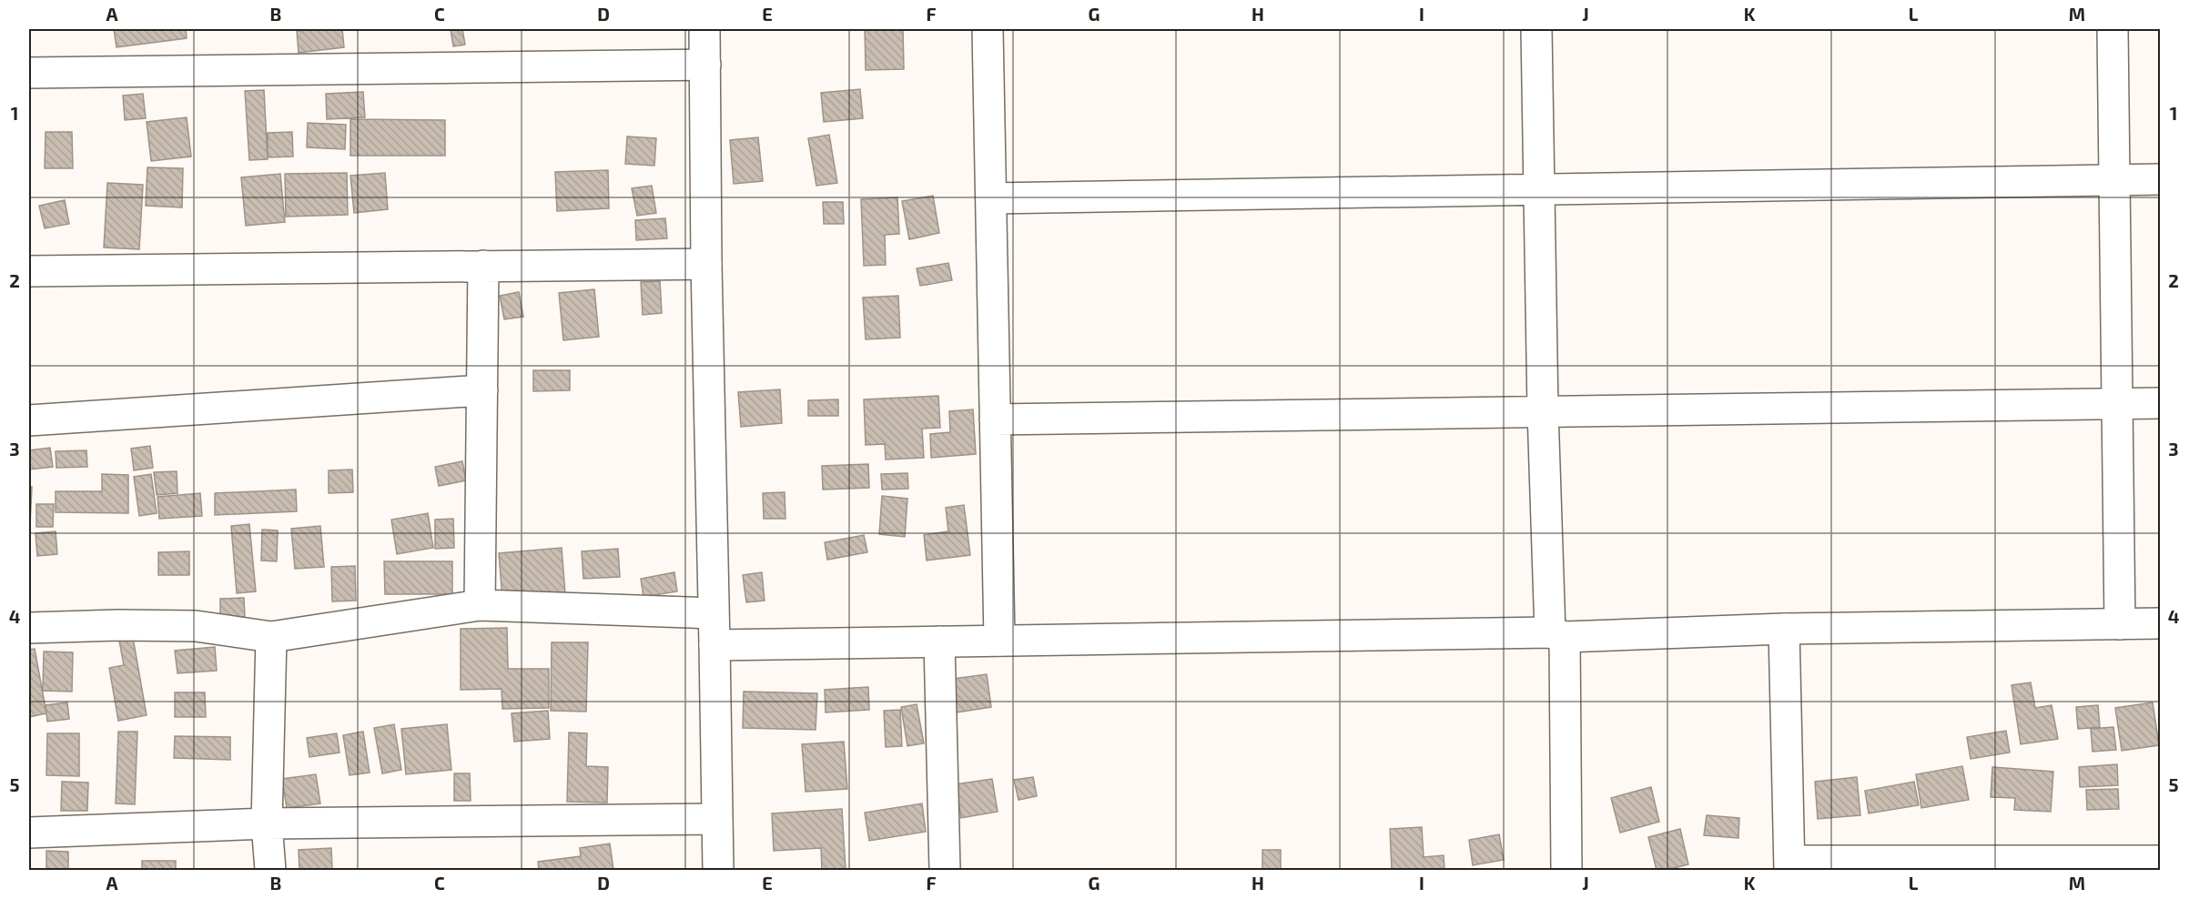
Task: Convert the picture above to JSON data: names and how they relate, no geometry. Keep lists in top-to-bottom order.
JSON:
{
  "grid": {
    "columns": [
      "A",
      "B",
      "C",
      "D",
      "E",
      "F",
      "G",
      "H",
      "I",
      "J",
      "K",
      "L",
      "M"
    ],
    "rows": [
      "1",
      "2",
      "3",
      "4",
      "5"
    ]
  }
}
